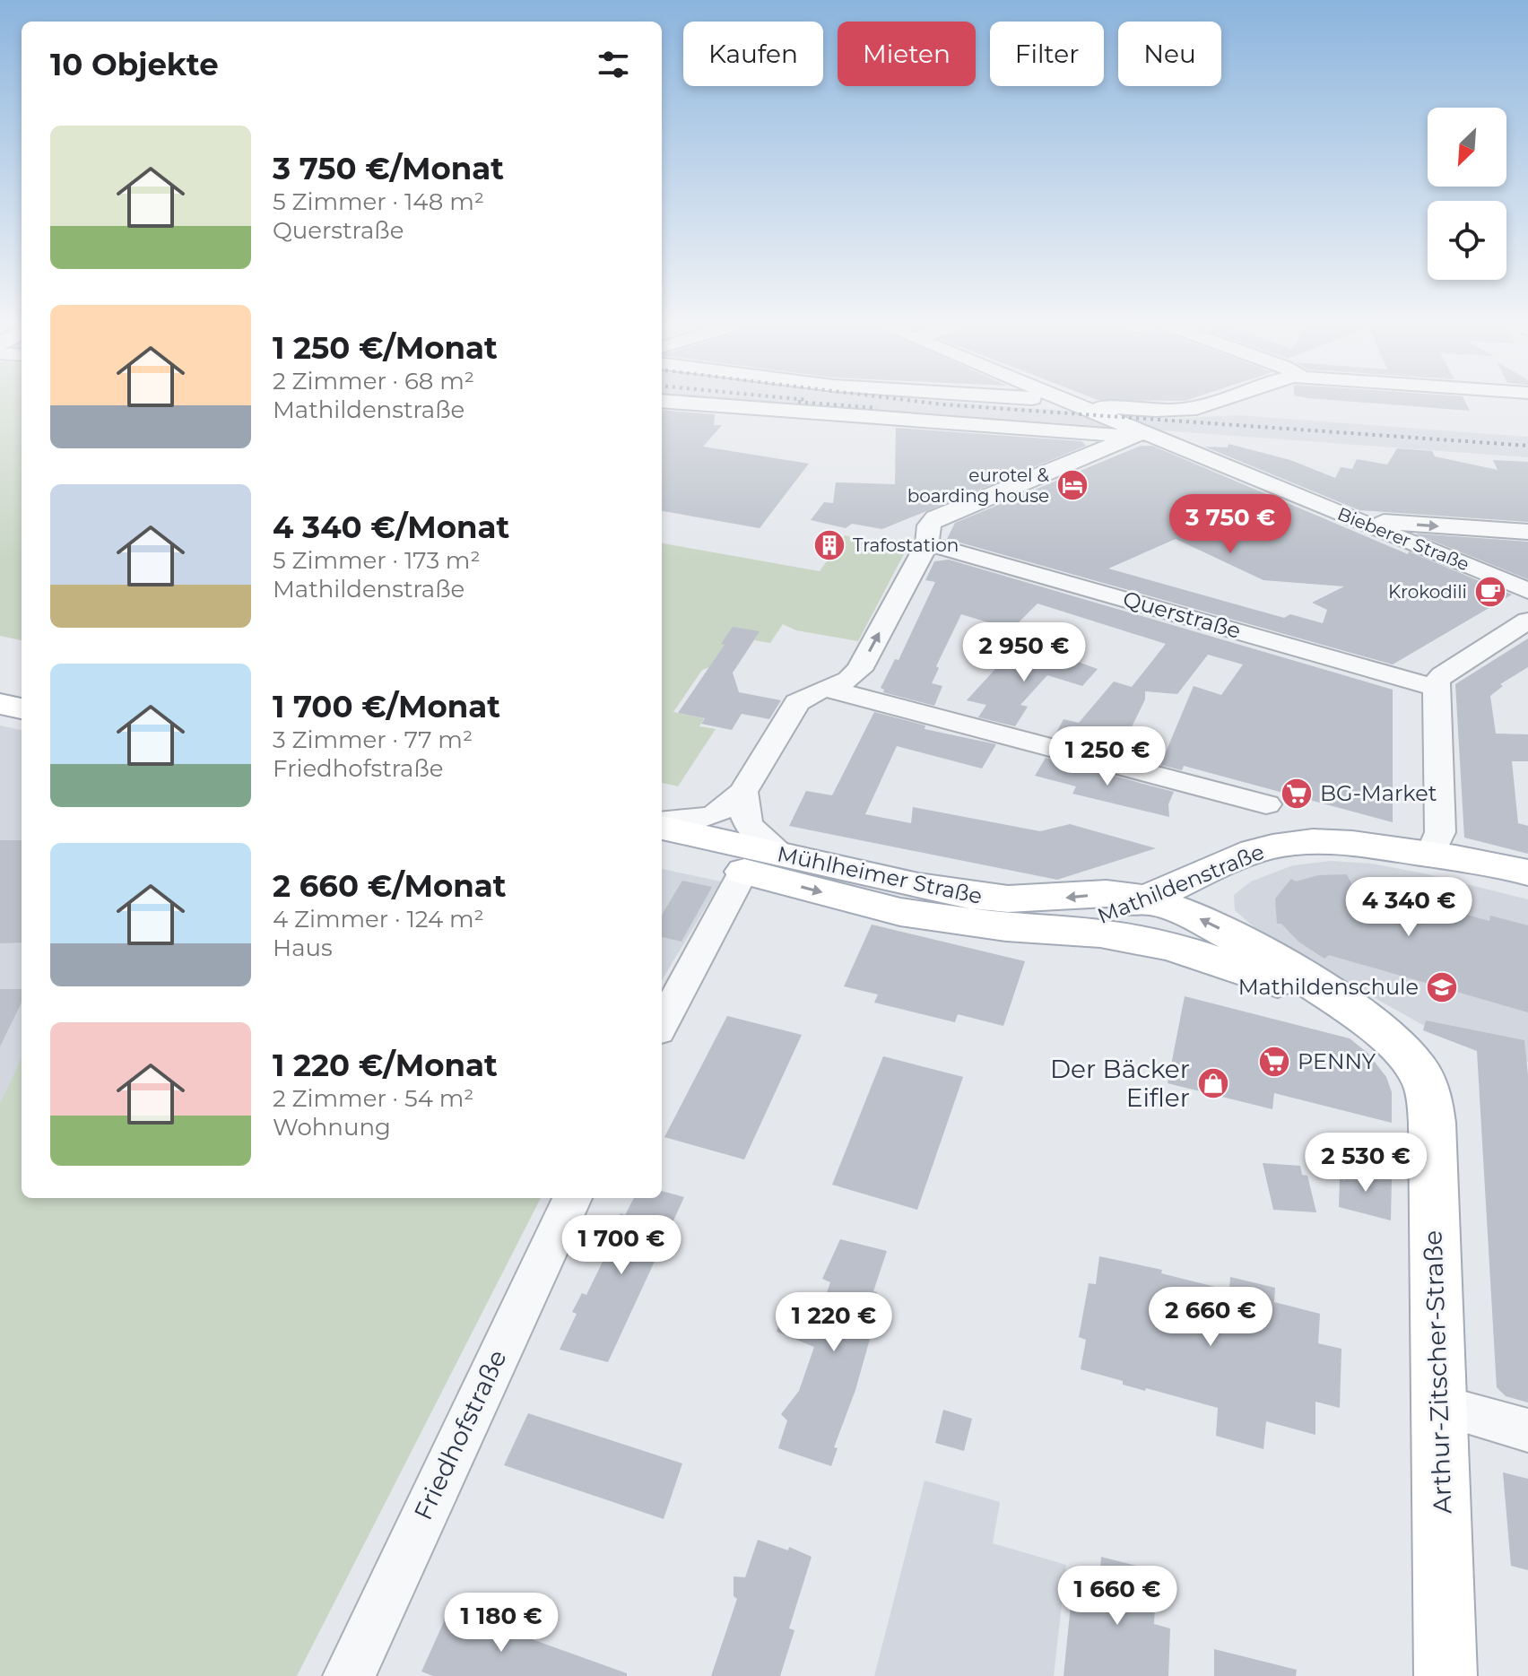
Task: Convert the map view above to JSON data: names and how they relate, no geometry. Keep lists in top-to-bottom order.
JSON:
{
  "streets": {
    "main road": ["Mühlheimer Straße", "Mathildenstraße", "Arthur-Zitscher-Straße"],
    "street": ["Bieberer Straße", "Querstraße", "Friedhofstraße"]
  },
  "crossings": [
    ["Mühlheimer Straße", "Mathildenstraße"],
    ["Mühlheimer Straße", "Arthur-Zitscher-Straße"],
    ["Mathildenstraße", "Arthur-Zitscher-Straße"]
  ],
  "places": {
    "hotel": ["eurotel & boarding house"],
    "building": ["Trafostation"],
    "cafe": ["Krokodili"],
    "supermarket": ["BG-Market", "PENNY"],
    "school or university": ["Mathildenschule"],
    "shop": ["Der Bäcker Eifler"]
  },
  "north": "bottom left",
  "page": {
    "chip": [
      "Kaufen",
      "Mieten",
      "Filter",
      "Neu"
    ],
    "heading": "10 Objekte",
    "list": [
      {
        "name": "3 750 €/Monat",
        "note": "5 Zimmer · 148 m² · Querstraße"
      },
      {
        "name": "1 250 €/Monat",
        "note": "2 Zimmer · 68 m² · Mathildenstraße"
      },
      {
        "name": "4 340 €/Monat",
        "note": "5 Zimmer · 173 m² · Mathildenstraße"
      },
      {
        "name": "1 700 €/Monat",
        "note": "3 Zimmer · 77 m² · Friedhofstraße"
      },
      {
        "name": "2 660 €/Monat",
        "note": "4 Zimmer · 124 m² · Haus"
      },
      {
        "name": "1 220 €/Monat",
        "note": "2 Zimmer · 54 m² · Wohnung"
      }
    ],
    "price": [
      "3 750 €",
      "2 950 €",
      "1 250 €",
      "4 340 €",
      "2 530 €",
      "1 700 €",
      "2 660 €",
      "1 220 €",
      "1 660 €",
      "1 180 €"
    ]
  }
}
